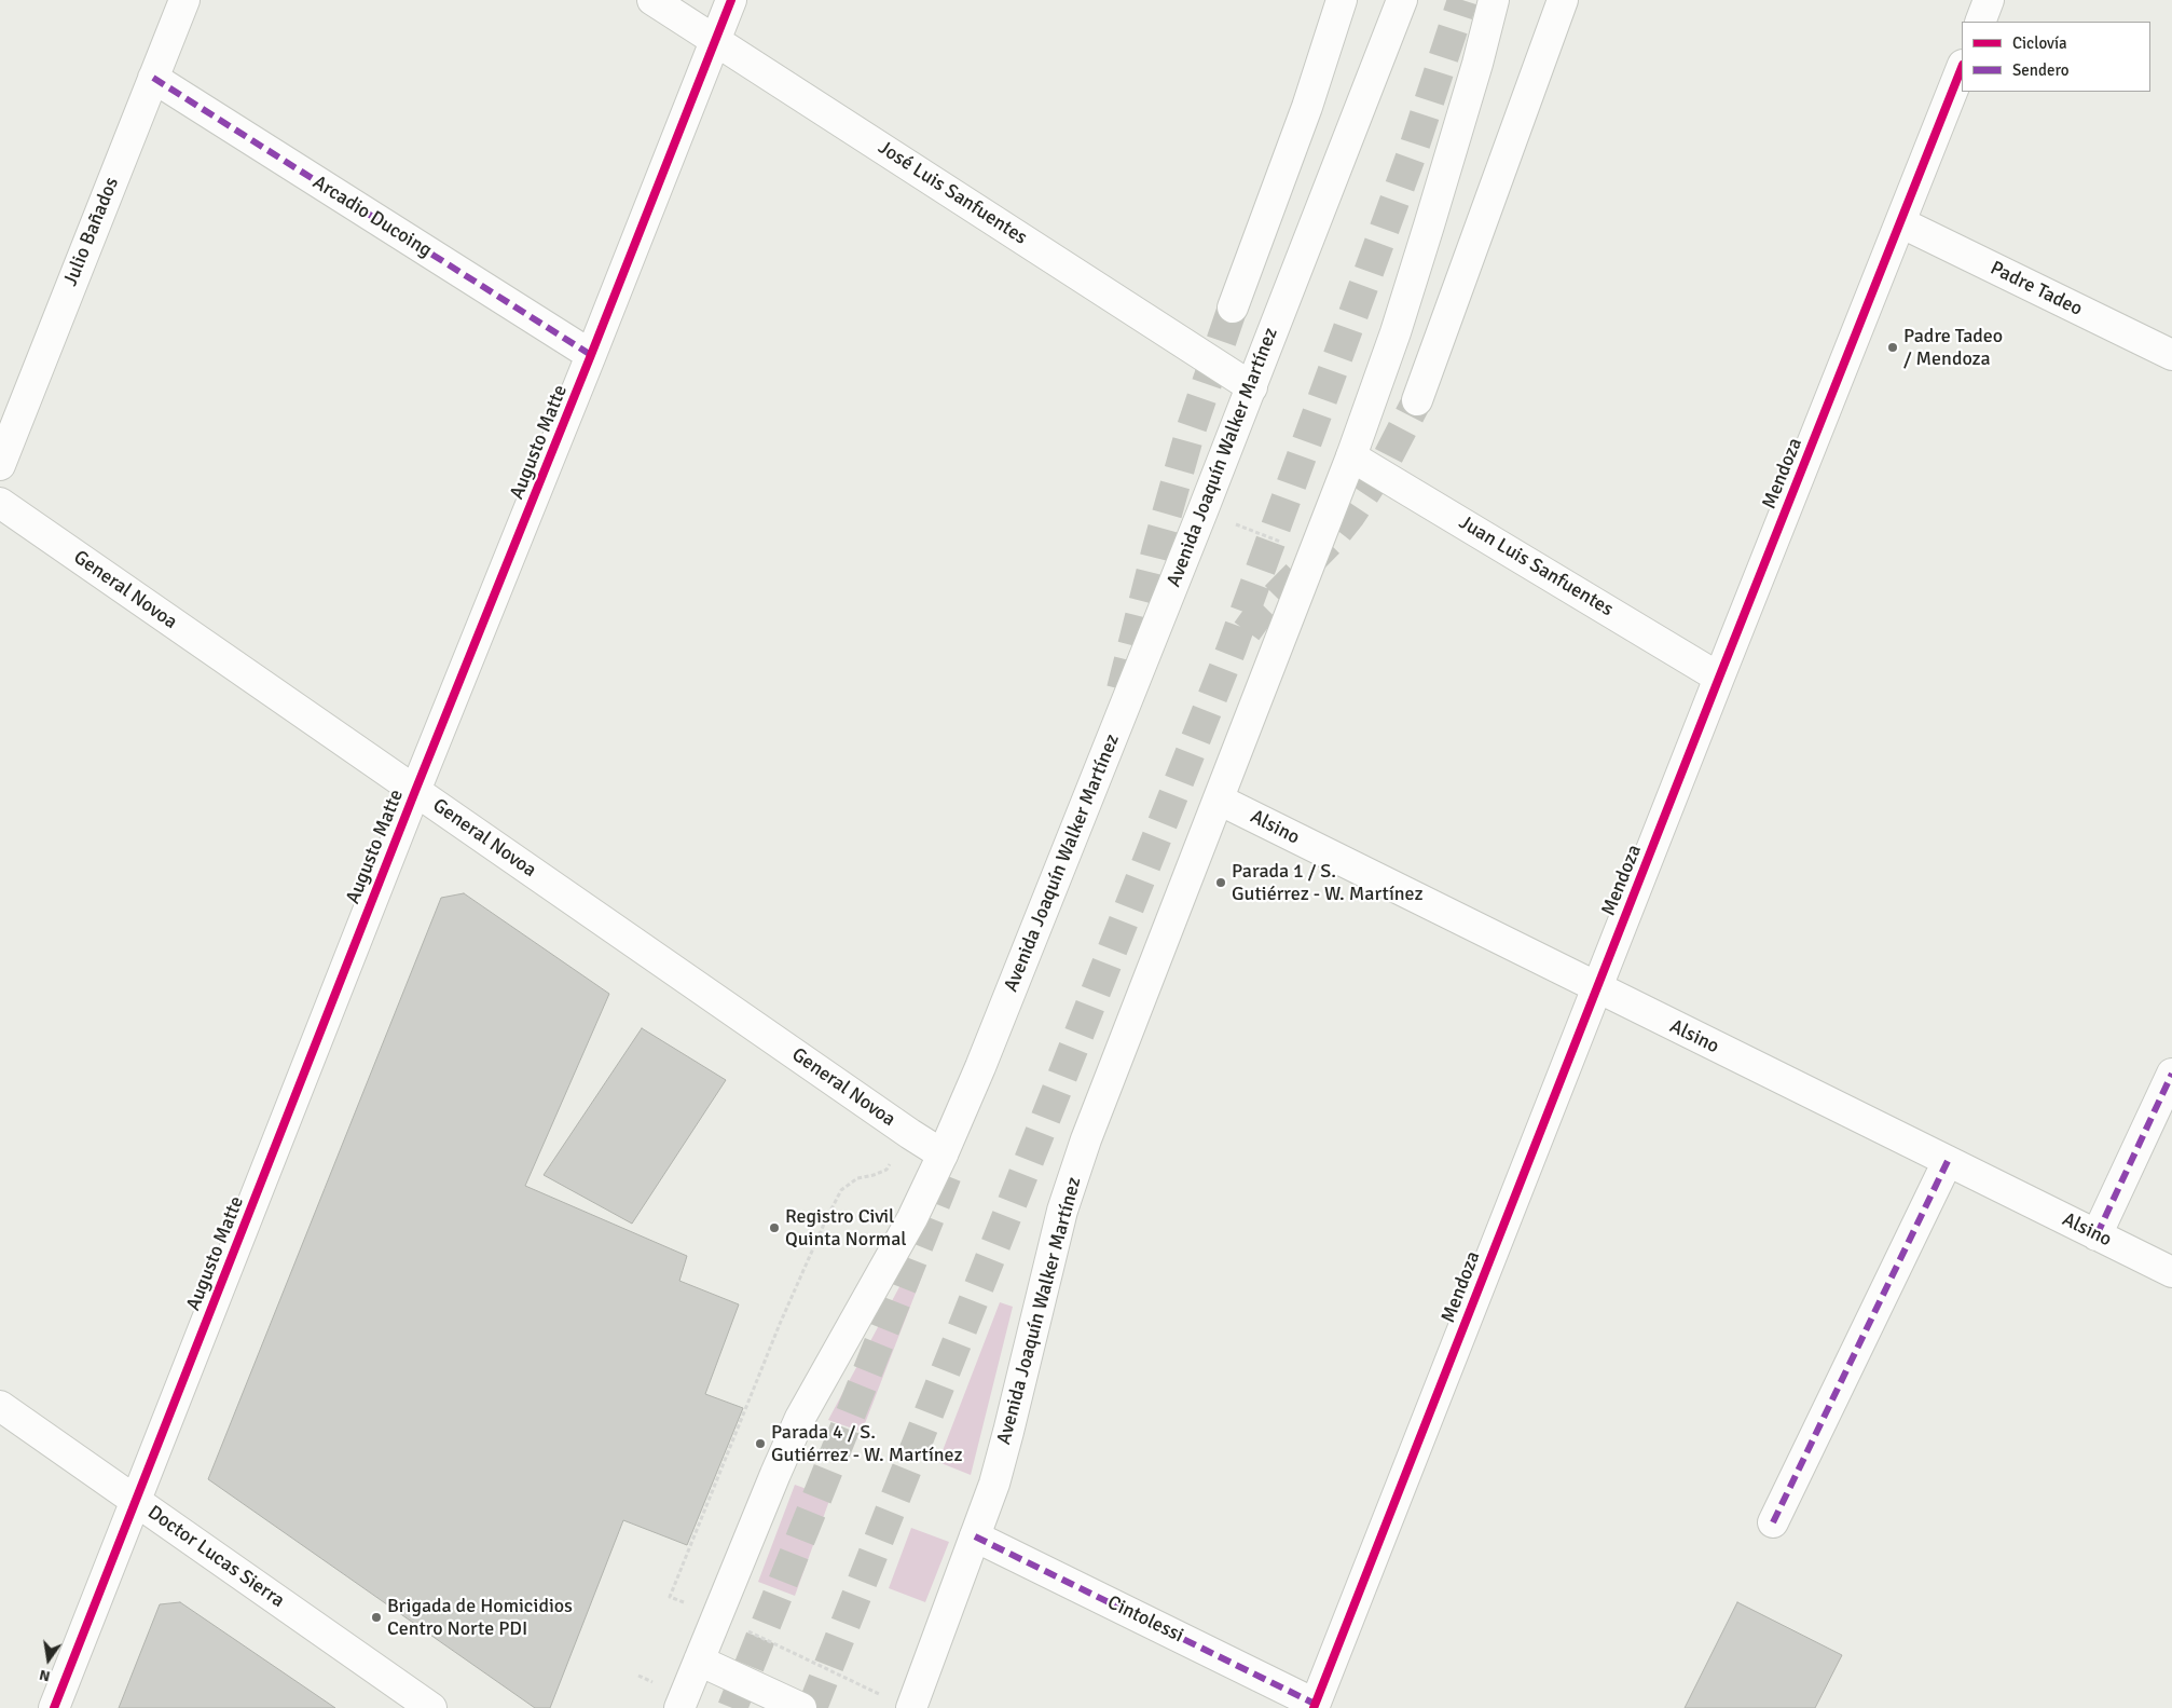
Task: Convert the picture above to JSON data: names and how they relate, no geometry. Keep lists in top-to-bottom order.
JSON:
{
  "streets": {
    "main road": [
      "José Luis Sanfuentes",
      "Arcadio Ducoing",
      "Julio Bañados",
      "Padre Tadeo",
      "Augusto Matte",
      "Avenida Joaquín Walker Martínez",
      "Mendoza",
      "Juan Luis Sanfuentes",
      "General Novoa",
      "Alsino",
      "Doctor Lucas Sierra",
      "Cintolessi"
    ]
  },
  "crossings": [
    ["José Luis Sanfuentes", "Augusto Matte"],
    ["José Luis Sanfuentes", "Avenida Joaquín Walker Martínez"],
    ["Arcadio Ducoing", "Julio Bañados"],
    ["Arcadio Ducoing", "Augusto Matte"],
    ["Padre Tadeo", "Mendoza"],
    ["Augusto Matte", "General Novoa"],
    ["Augusto Matte", "Doctor Lucas Sierra"],
    ["Avenida Joaquín Walker Martínez", "Juan Luis Sanfuentes"],
    ["Avenida Joaquín Walker Martínez", "General Novoa"],
    ["Avenida Joaquín Walker Martínez", "Alsino"],
    ["Avenida Joaquín Walker Martínez", "Cintolessi"],
    ["Mendoza", "Juan Luis Sanfuentes"],
    ["Mendoza", "Alsino"],
    ["Mendoza", "Cintolessi"]
  ],
  "places": [
    "Padre Tadeo / Mendoza",
    "Parada 1 / S. Gutiérrez - W. Martínez",
    "Registro Civil Quinta Normal",
    "Parada 4 / S. Gutiérrez - W. Martínez",
    "Brigada de Homicidios Centro Norte PDI"
  ],
  "legend": ["Ciclovía", "Sendero"],
  "north": "bottom"
}
